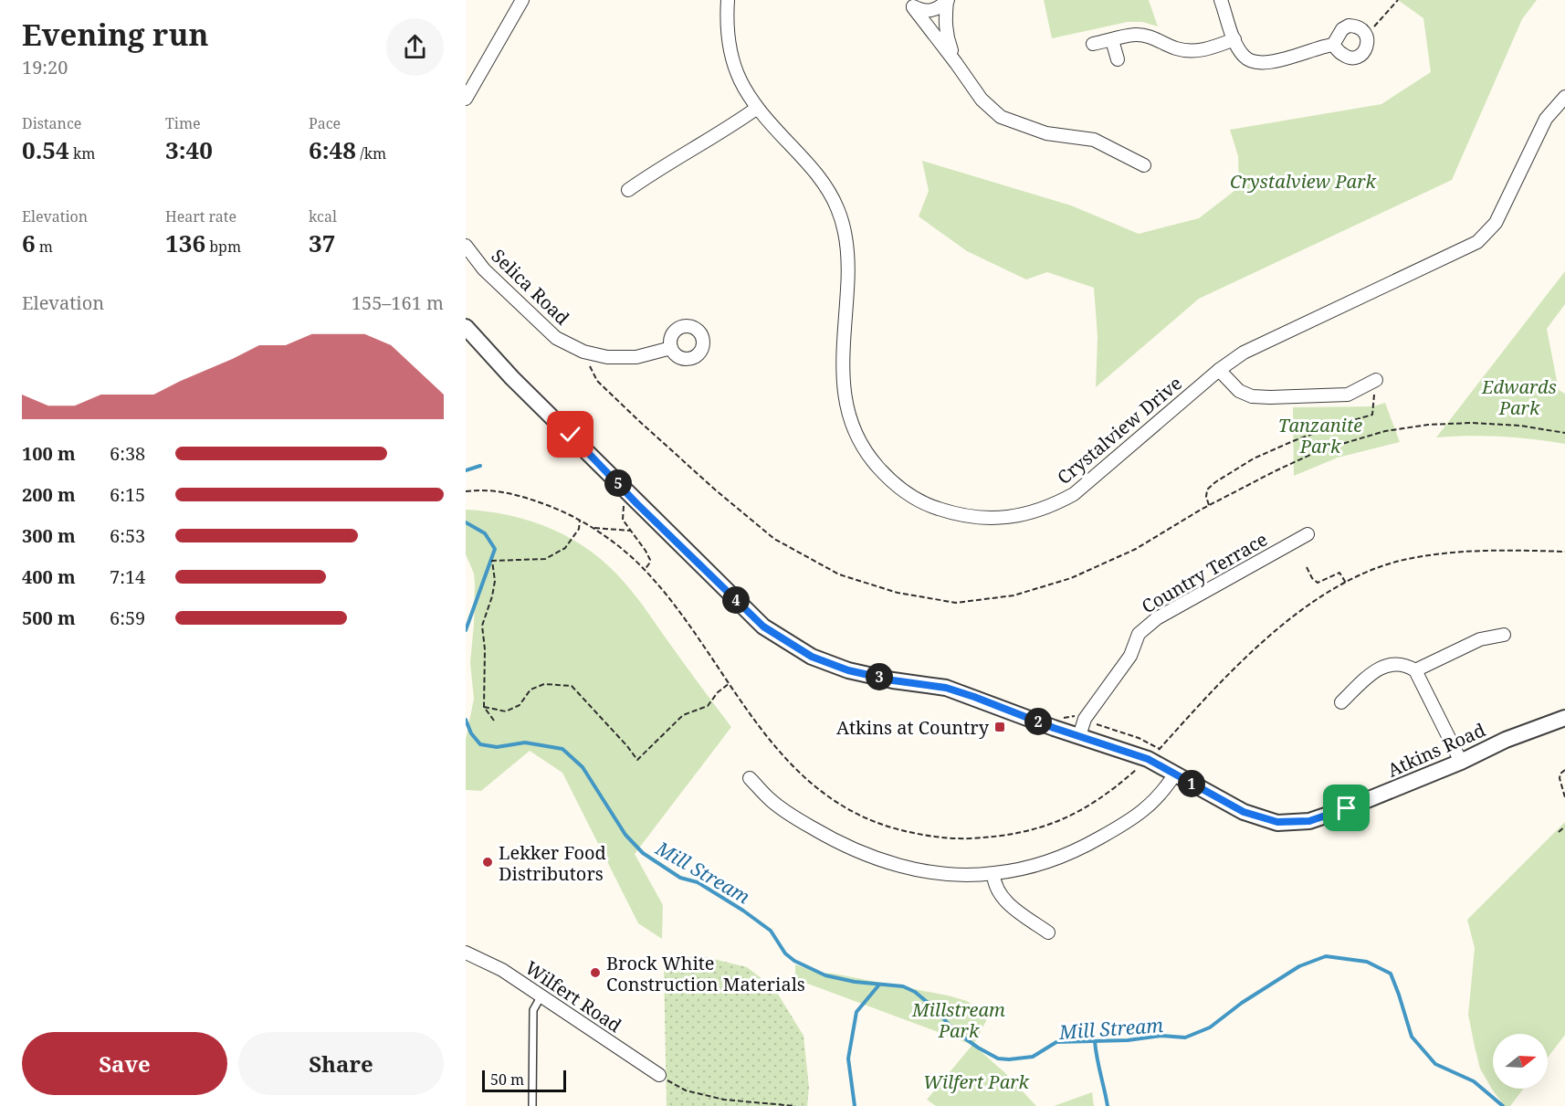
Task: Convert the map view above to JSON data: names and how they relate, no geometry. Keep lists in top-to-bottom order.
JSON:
{
  "streets": {
    "street": [
      "Selica Road",
      "Crystalview Drive",
      "Country Terrace",
      "Atkins Road",
      "Wilfert Road"
    ]
  },
  "crossings": [
    ["Country Terrace", "Atkins Road"]
  ],
  "water": ["Mill Stream"],
  "parks": [
    "Crystalview Park",
    "Edwards Park",
    "Tanzanite Park",
    "Millstream Park",
    "Wilfert Park"
  ],
  "places": {
    "transit": ["Atkins at Country"],
    "other": ["Lekker Food Distributors", "Brock White Construction Materials"]
  },
  "scale_bar": "50 m",
  "north": "right",
  "page": {
    "heading": ["Evening run", "19:20"],
    "stats": [
      ["Distance", "0.54 km"],
      ["Time", "3:40"],
      ["Pace", "6:48 /km"],
      ["Elevation", "6 m"],
      ["Heart rate", "136 bpm"],
      ["kcal", "37"]
    ],
    "chart": ["Elevation", "155–161 m"],
    "list": [
      {
        "name": "100 m",
        "note": "6:38"
      },
      {
        "name": "200 m",
        "note": "6:15"
      },
      {
        "name": "300 m",
        "note": "6:53"
      },
      {
        "name": "400 m",
        "note": "7:14"
      },
      {
        "name": "500 m",
        "note": "6:59"
      }
    ],
    "pins": [
      "5",
      "4",
      "3",
      "2",
      "1"
    ],
    "buttons": ["Save", "Share"],
    "scale": "50 m"
  }
}
